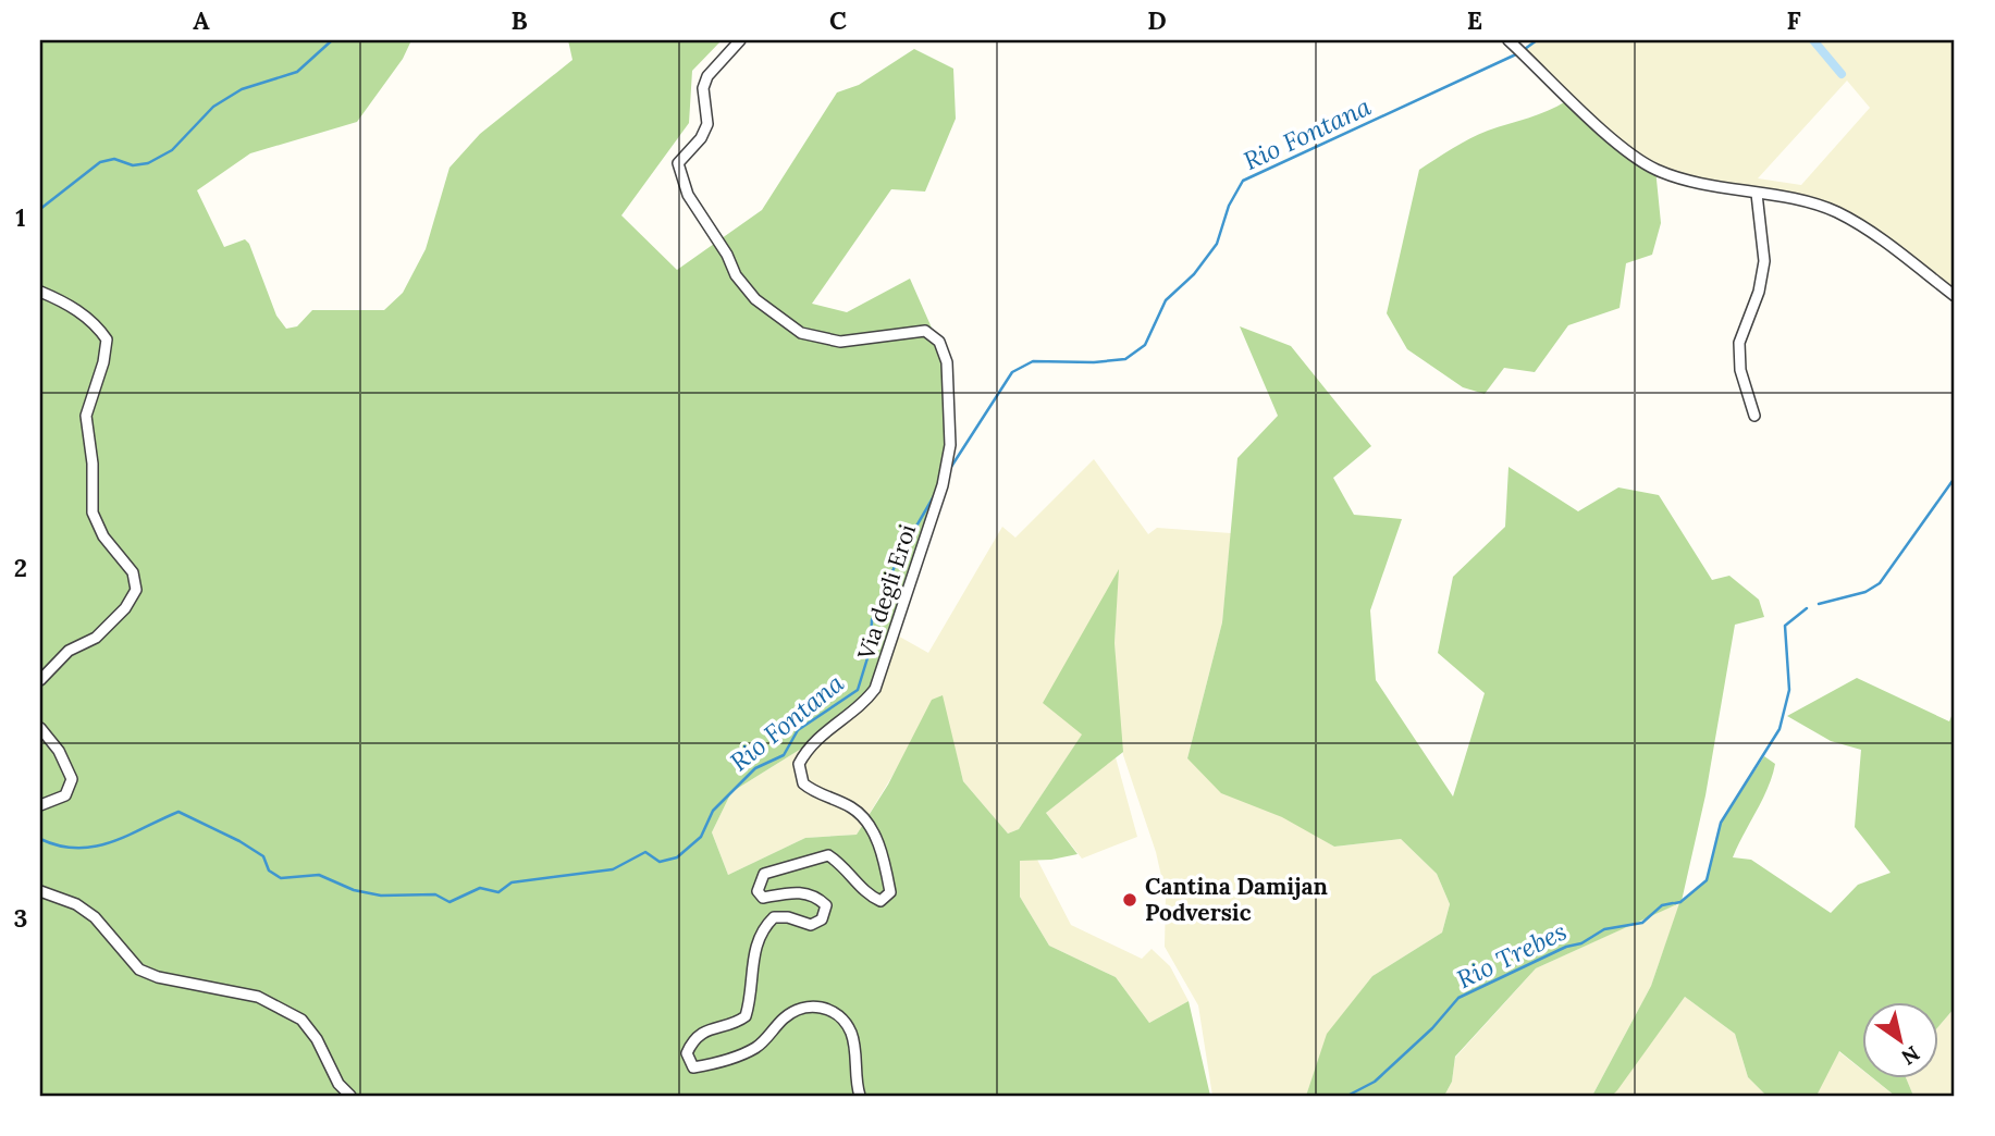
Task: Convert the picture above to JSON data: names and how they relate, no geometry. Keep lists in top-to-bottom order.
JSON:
{
  "streets": {
    "street": ["Via degli Eroi"]
  },
  "water": ["Rio Fontana", "Rio Trebes"],
  "places": ["Cantina Damijan Podversic"],
  "north": "bottom right",
  "grid": {
    "columns": [
      "A",
      "B",
      "C",
      "D",
      "E",
      "F"
    ],
    "rows": ["1", "2", "3"]
  }
}
